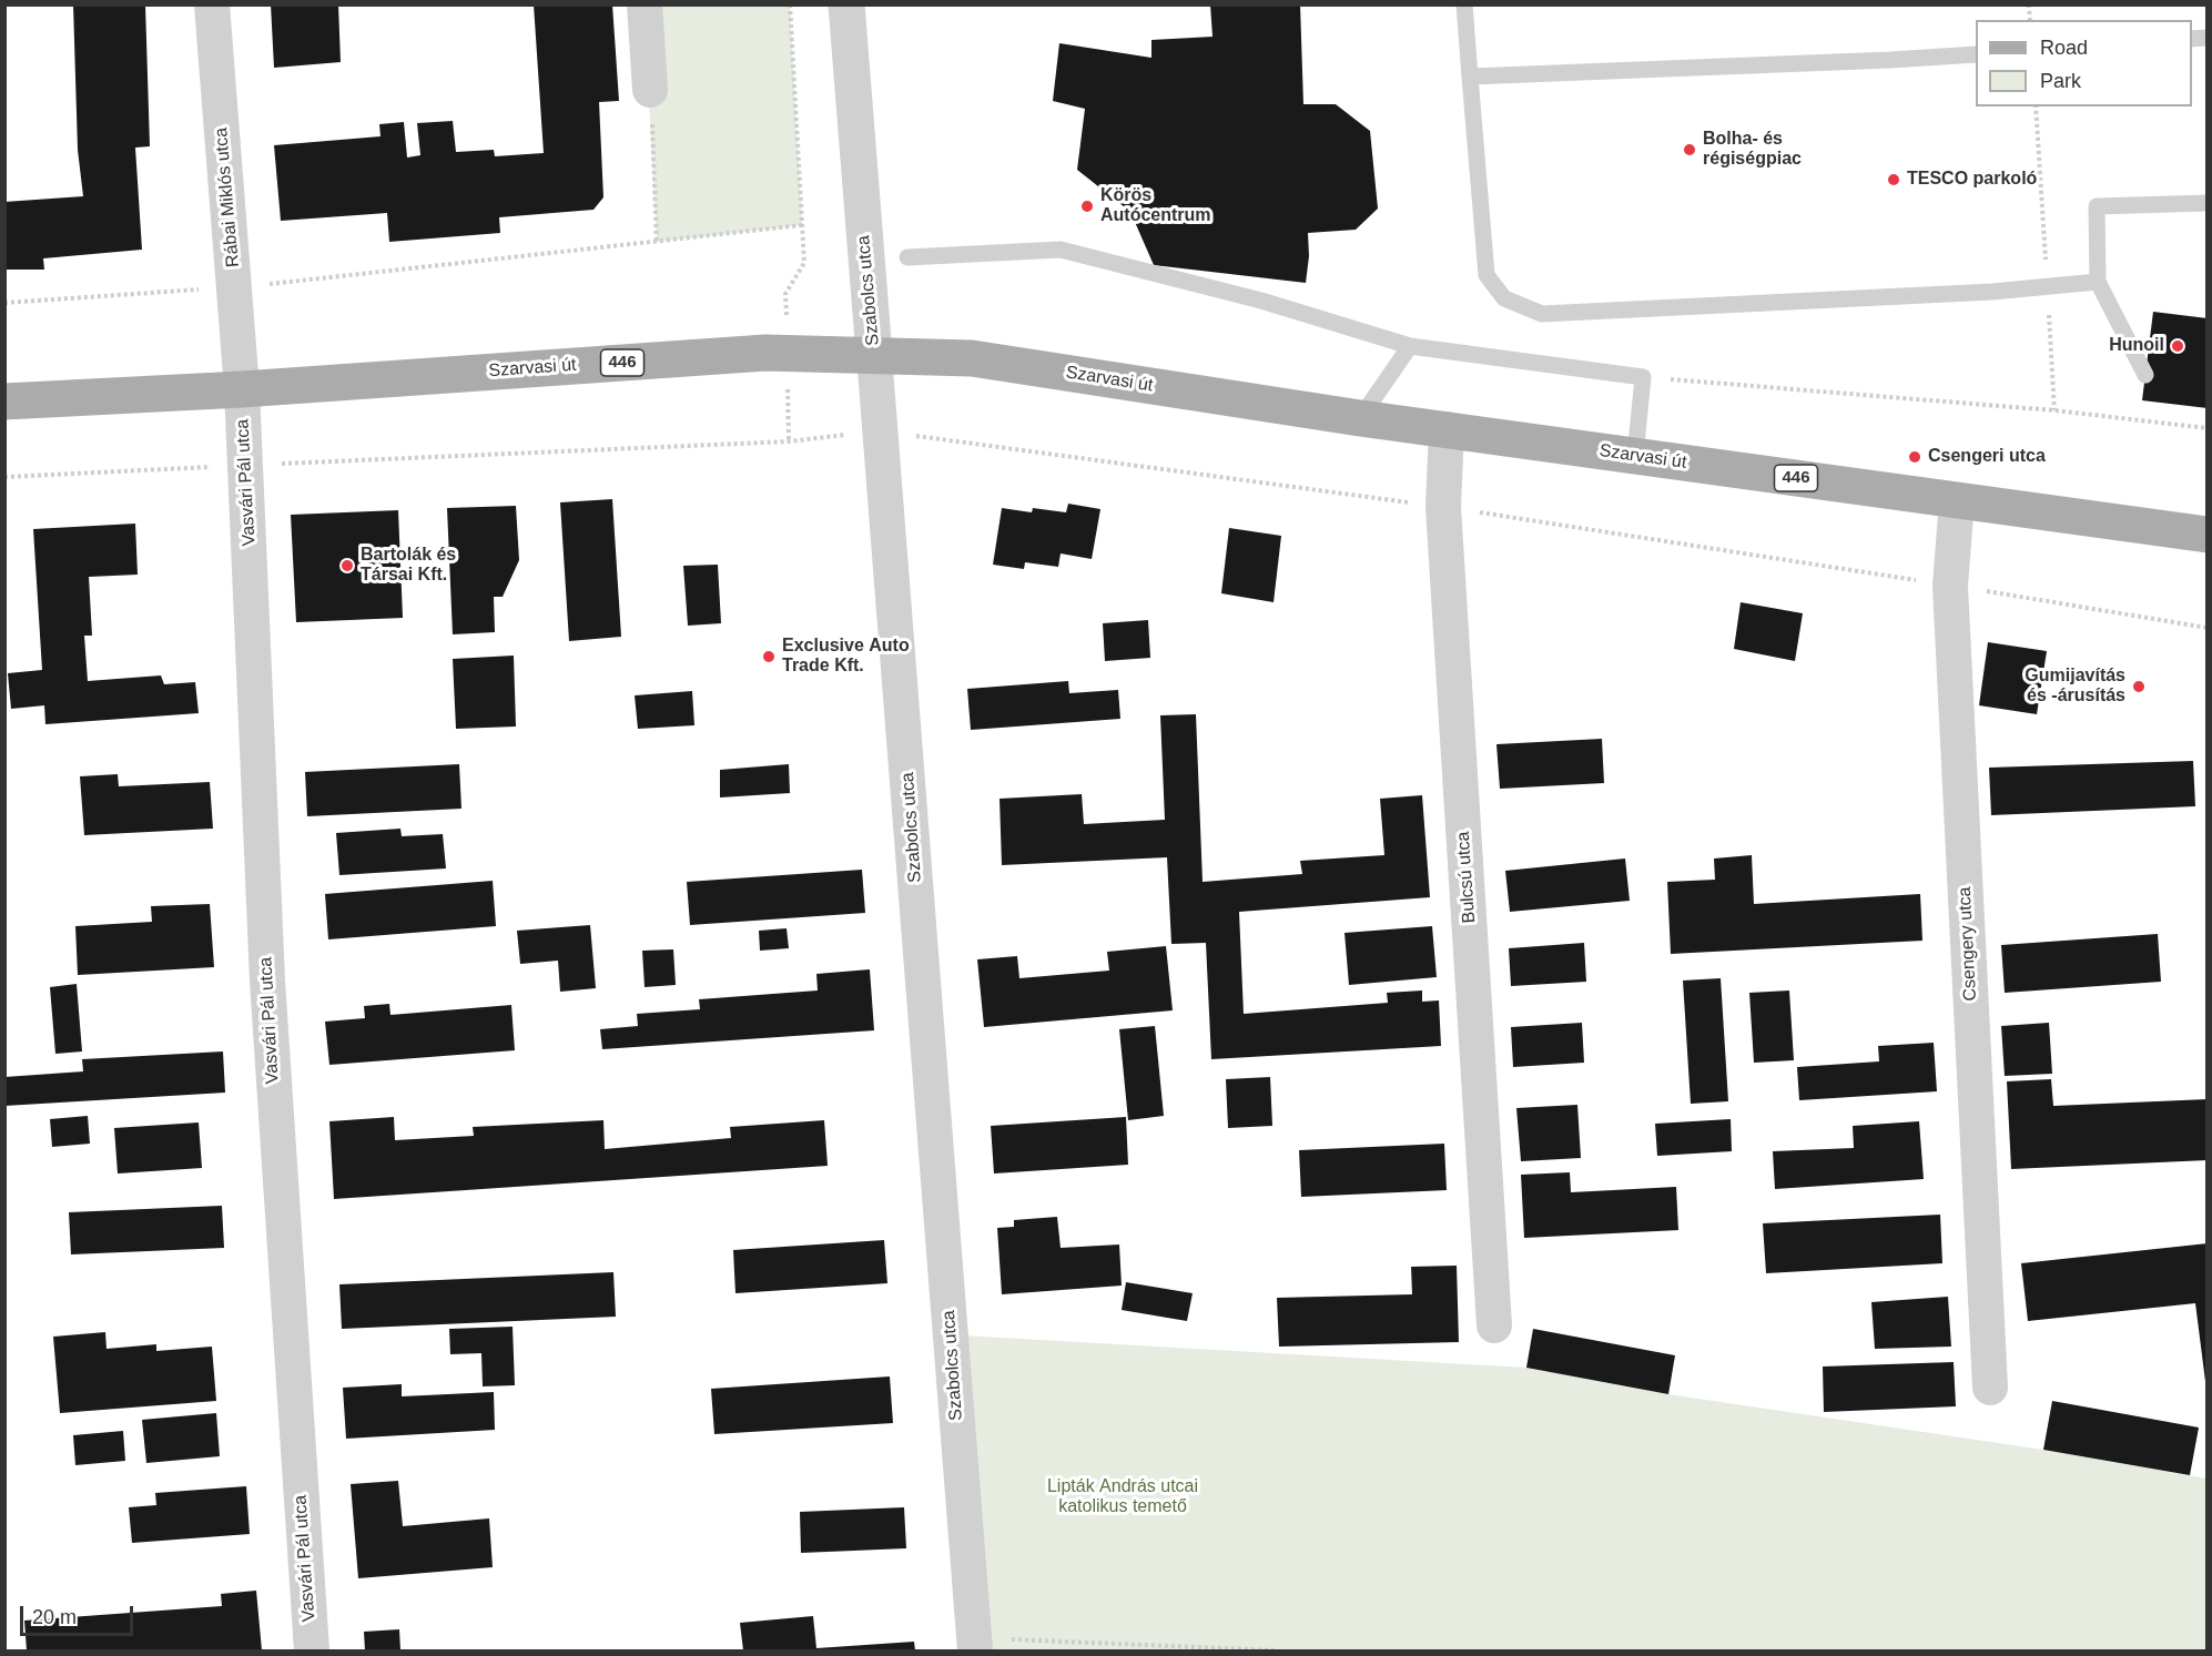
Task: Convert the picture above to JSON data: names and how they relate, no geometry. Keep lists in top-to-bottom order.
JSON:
{
  "streets": {
    "main road": ["446", "Szarvasi út"],
    "street": [
      "Rábai Miklós utca",
      "Szabolcs utca",
      "Vasvári Pál utca",
      "Bulcsú utca",
      "Csengery utca"
    ]
  },
  "crossings": [
    ["Rábai Miklós utca", "Szarvasi út"],
    ["Rábai Miklós utca", "Vasvári Pál utca"],
    ["Szabolcs utca", "Szarvasi út"],
    ["Szarvasi út", "Vasvári Pál utca"],
    ["Szarvasi út", "Bulcsú utca"],
    ["Szarvasi út", "Csengery utca"]
  ],
  "parks": ["Lipták András utcai katolikus temető"],
  "places": [
    "Bolha- és régiségpiac",
    "TESCO parkoló",
    "Körös Autócentrum",
    "Hunoil",
    "Csengeri utca",
    "Bartolák és Társai Kft.",
    "Exclusive Auto Trade Kft.",
    "Gumijavítás és -árusítás"
  ],
  "legend": ["Road", "Park"],
  "scale_bar": "20 m"
}
